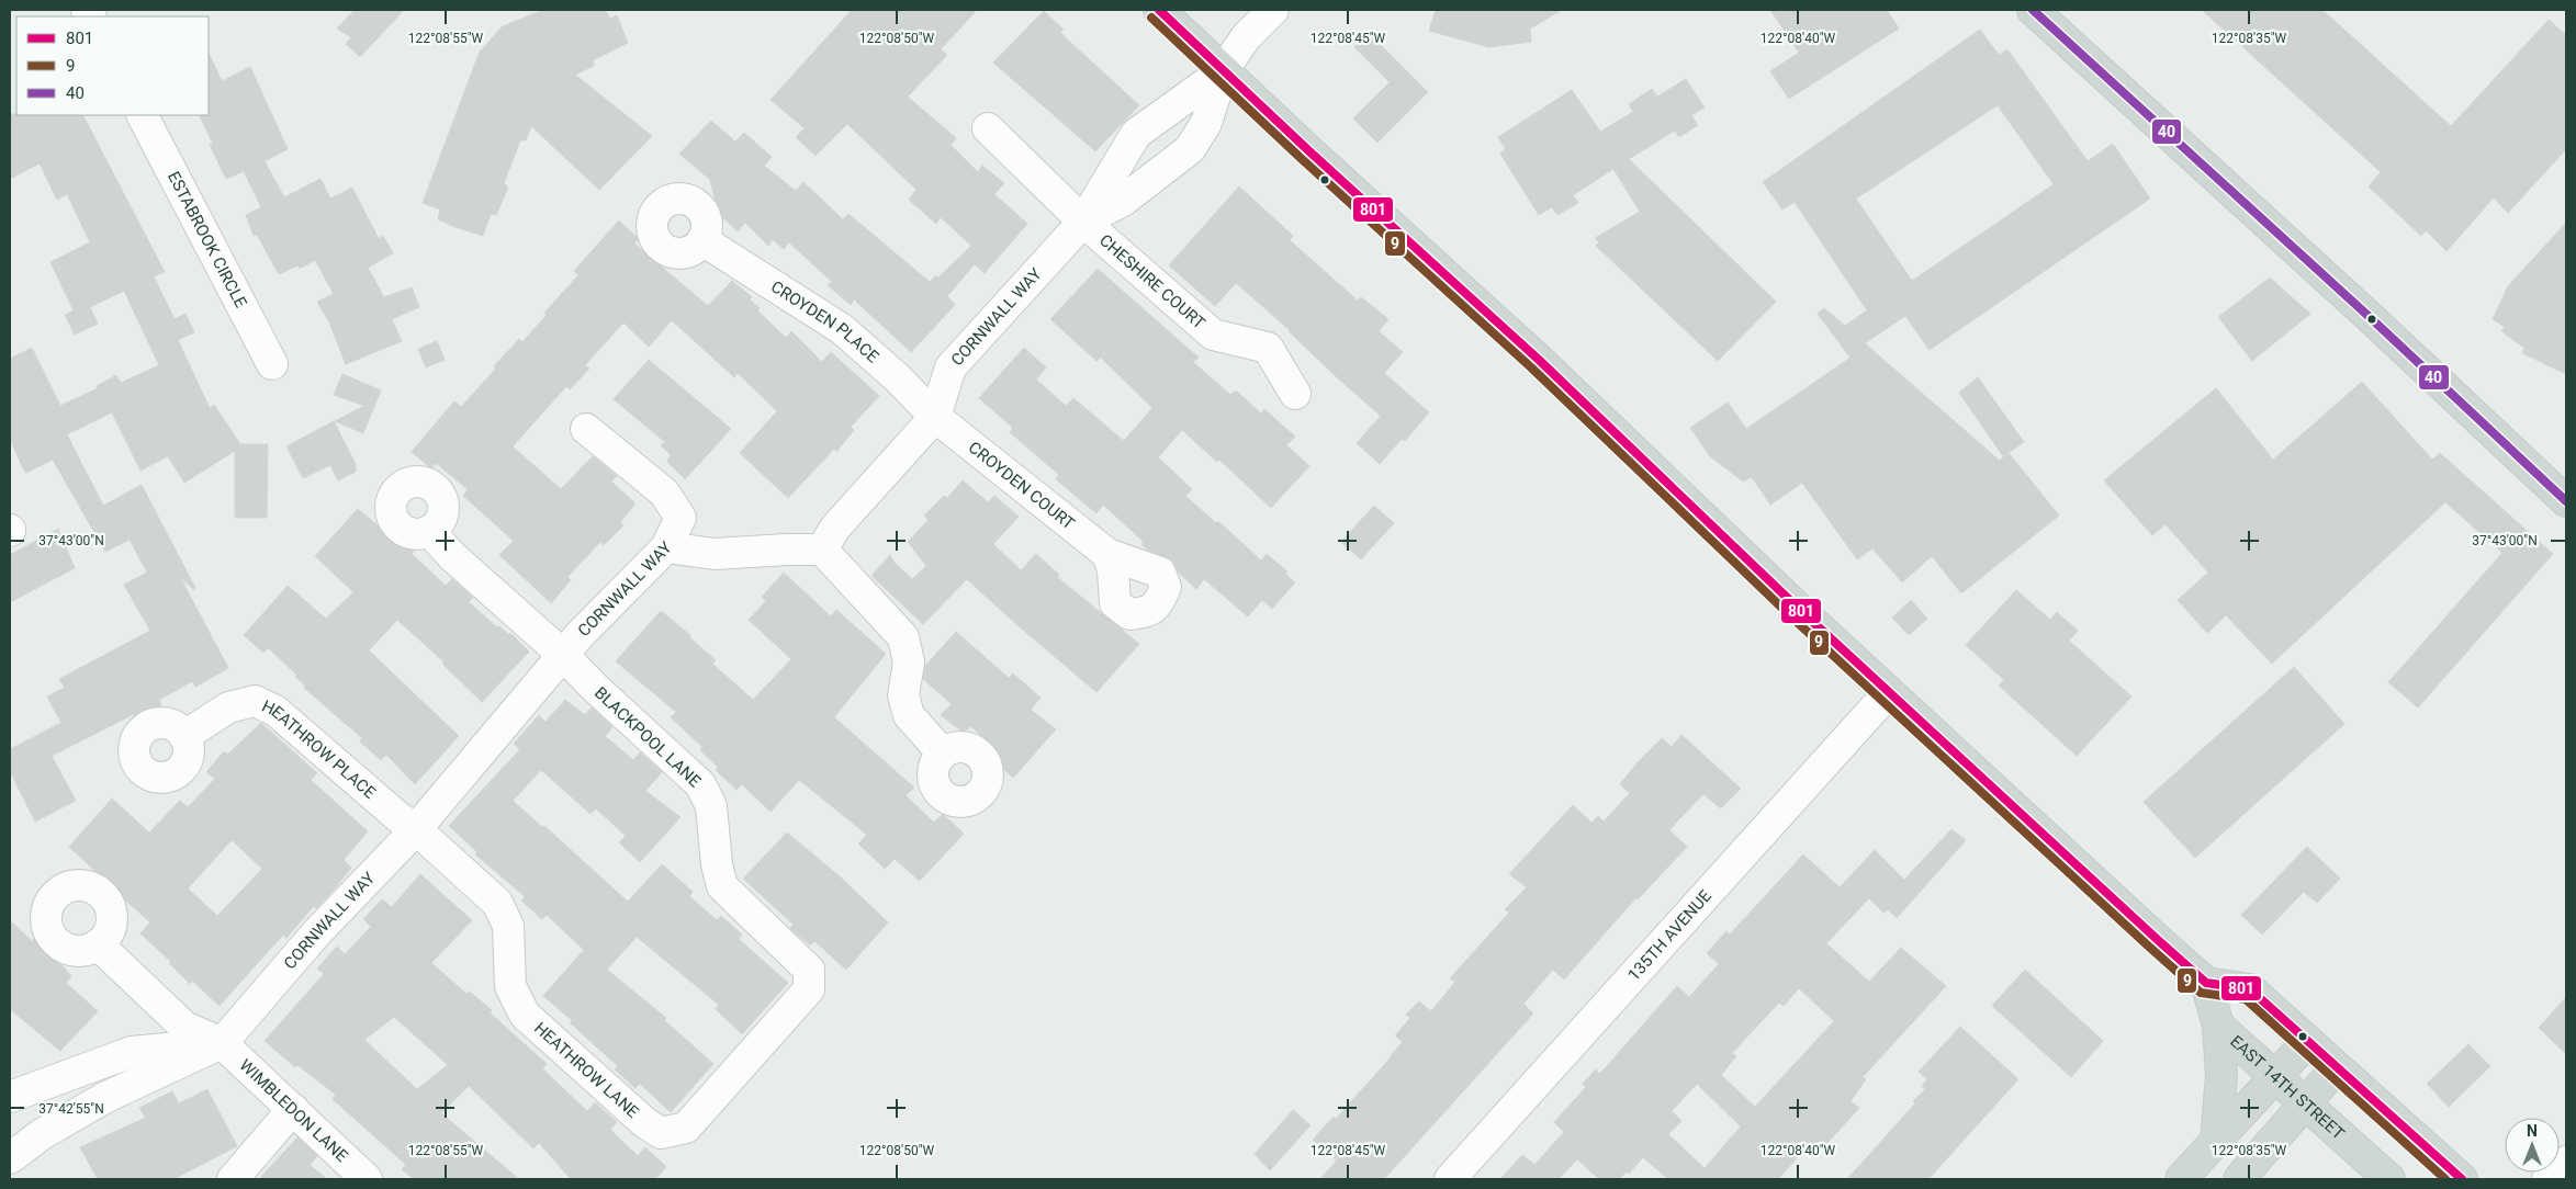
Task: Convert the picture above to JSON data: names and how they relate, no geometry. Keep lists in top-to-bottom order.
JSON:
{
  "streets": {
    "main road": ["EAST 14TH STREET"],
    "street": [
      "ESTABROOK CIRCLE",
      "CHESHIRE COURT",
      "CORNWALL WAY",
      "CROYDEN PLACE",
      "CROYDEN COURT",
      "BLACKPOOL LANE",
      "HEATHROW PLACE",
      "135TH AVENUE",
      "HEATHROW LANE",
      "WIMBLEDON LANE"
    ]
  },
  "crossings": [
    ["CHESHIRE COURT", "CORNWALL WAY"],
    ["CORNWALL WAY", "CROYDEN PLACE"],
    ["CORNWALL WAY", "CROYDEN COURT"],
    ["CORNWALL WAY", "BLACKPOOL LANE"],
    ["CORNWALL WAY", "HEATHROW PLACE"],
    ["CORNWALL WAY", "HEATHROW LANE"],
    ["CORNWALL WAY", "WIMBLEDON LANE"],
    ["CROYDEN PLACE", "CROYDEN COURT"],
    ["BLACKPOOL LANE", "HEATHROW LANE"],
    ["HEATHROW PLACE", "HEATHROW LANE"]
  ],
  "lines": ["transit line 801", "transit line 40", "transit line 9"],
  "legend": ["801", "9", "40"],
  "north": "top",
  "coordinates": [
    "122°08'55\"W",
    "122°08'50\"W",
    "122°08'45\"W",
    "122°08'40\"W",
    "122°08'35\"W",
    "37°43'00\"N",
    "37°42'55\"N"
  ]
}
